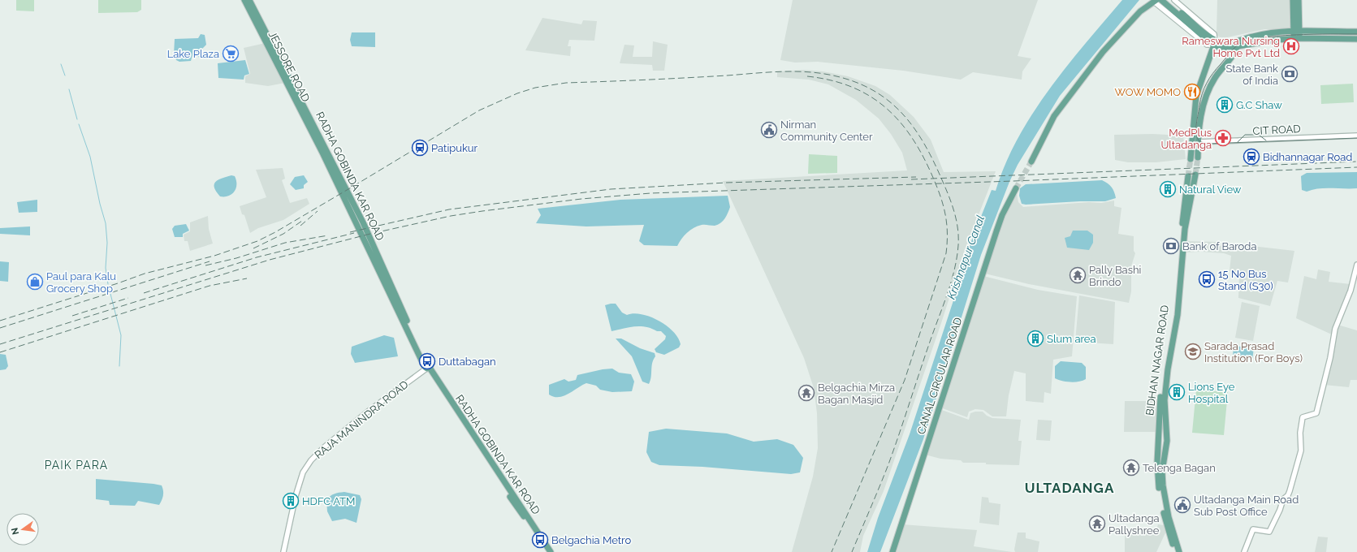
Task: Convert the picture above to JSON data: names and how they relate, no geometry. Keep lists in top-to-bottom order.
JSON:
{
  "streets": {
    "main road": [
      "JESSORE ROAD",
      "RADHA GOBINDA KAR ROAD",
      "BIDHAN NAGAR ROAD",
      "CANAL CIRCULAR ROAD"
    ],
    "street": ["CIT ROAD", "RAJA MANINDRA ROAD"]
  },
  "crossings": [
    ["JESSORE ROAD", "RADHA GOBINDA KAR ROAD"],
    ["JESSORE ROAD", "RAJA MANINDRA ROAD"],
    ["RADHA GOBINDA KAR ROAD", "RAJA MANINDRA ROAD"]
  ],
  "districts": ["PAIK PARA", "ULTADANGA"],
  "water": ["Krishnapur Canal"],
  "places": {
    "hospital": ["Rameswara Nursing Home Pvt Ltd"],
    "supermarket": ["Lake Plaza"],
    "bank": ["State Bank of India", "Bank of Baroda"],
    "restaurant": ["WOW MOMO"],
    "building": [
      "G.C Shaw",
      "Natural View",
      "Slum area",
      "Lions Eye Hospital",
      "HDFC ATM"
    ],
    "public building": ["Nirman Community Center", "Ultadanga Main Road Sub Post Office"],
    "pharmacy": ["MedPlus Ultadanga"],
    "station": ["Patipukur", "Bidhannagar Road"],
    "temple": [
      "Pally Bashi Brindo",
      "Belgachia Mirza Bagan Masjid",
      "Telenga Bagan",
      "Ultadanga Pallyshree"
    ],
    "bus stop": ["15 No Bus Stand (S30)", "Duttabagan", "Belgachia Metro"],
    "shop": ["Paul para Kalu Grocery Shop"],
    "school or university": ["Sarada Prasad Institution (For Boys)"]
  },
  "north": "left"
}
